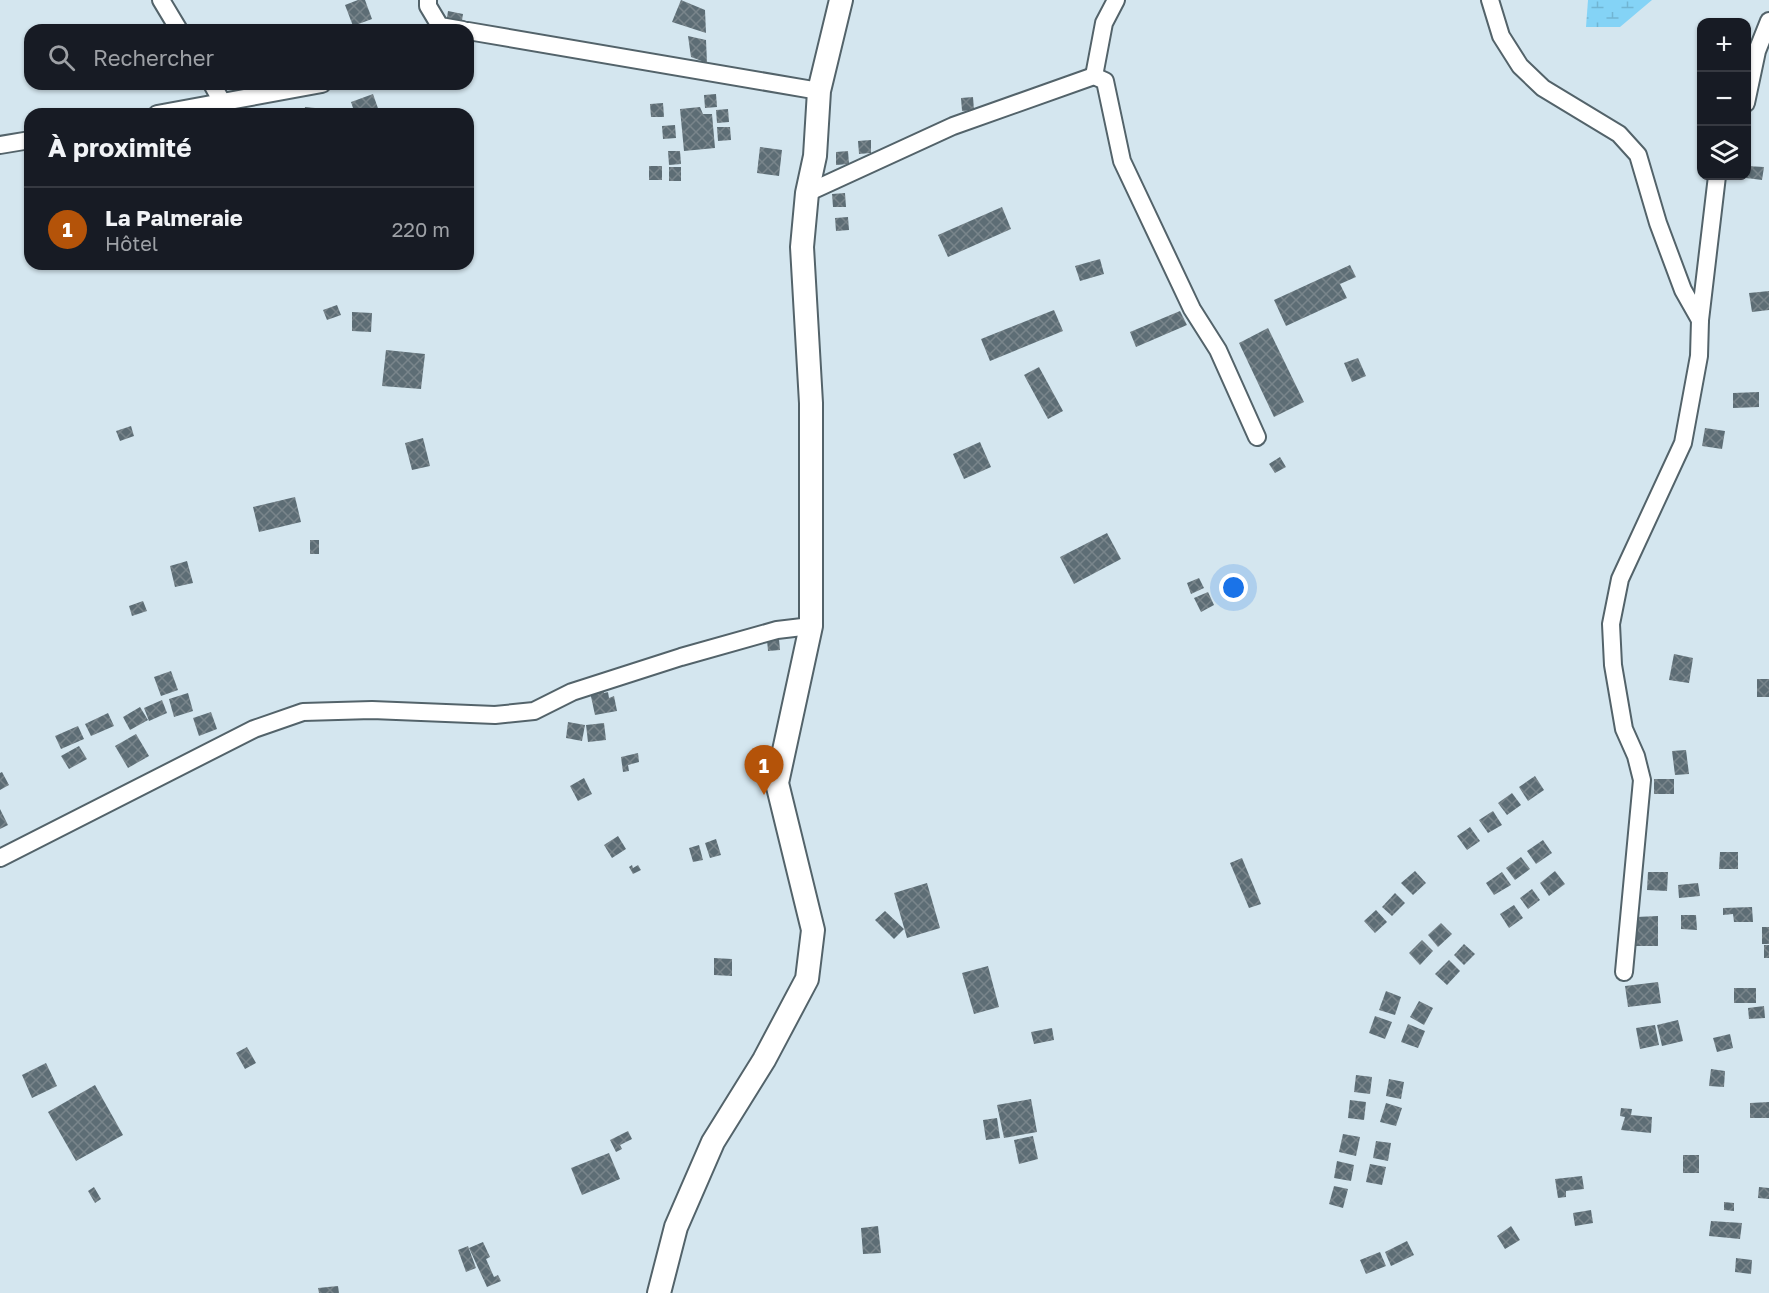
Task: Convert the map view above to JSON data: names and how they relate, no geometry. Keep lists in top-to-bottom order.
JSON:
{
  "page": {
    "map_buttons": ["+", "−"],
    "search": "Rechercher",
    "heading": "À proximité",
    "list": [
      {
        "mark": "1",
        "name": "La Palmeraie",
        "note": "Hôtel",
        "value": "220 m"
      }
    ],
    "pins": "1"
  }
}
